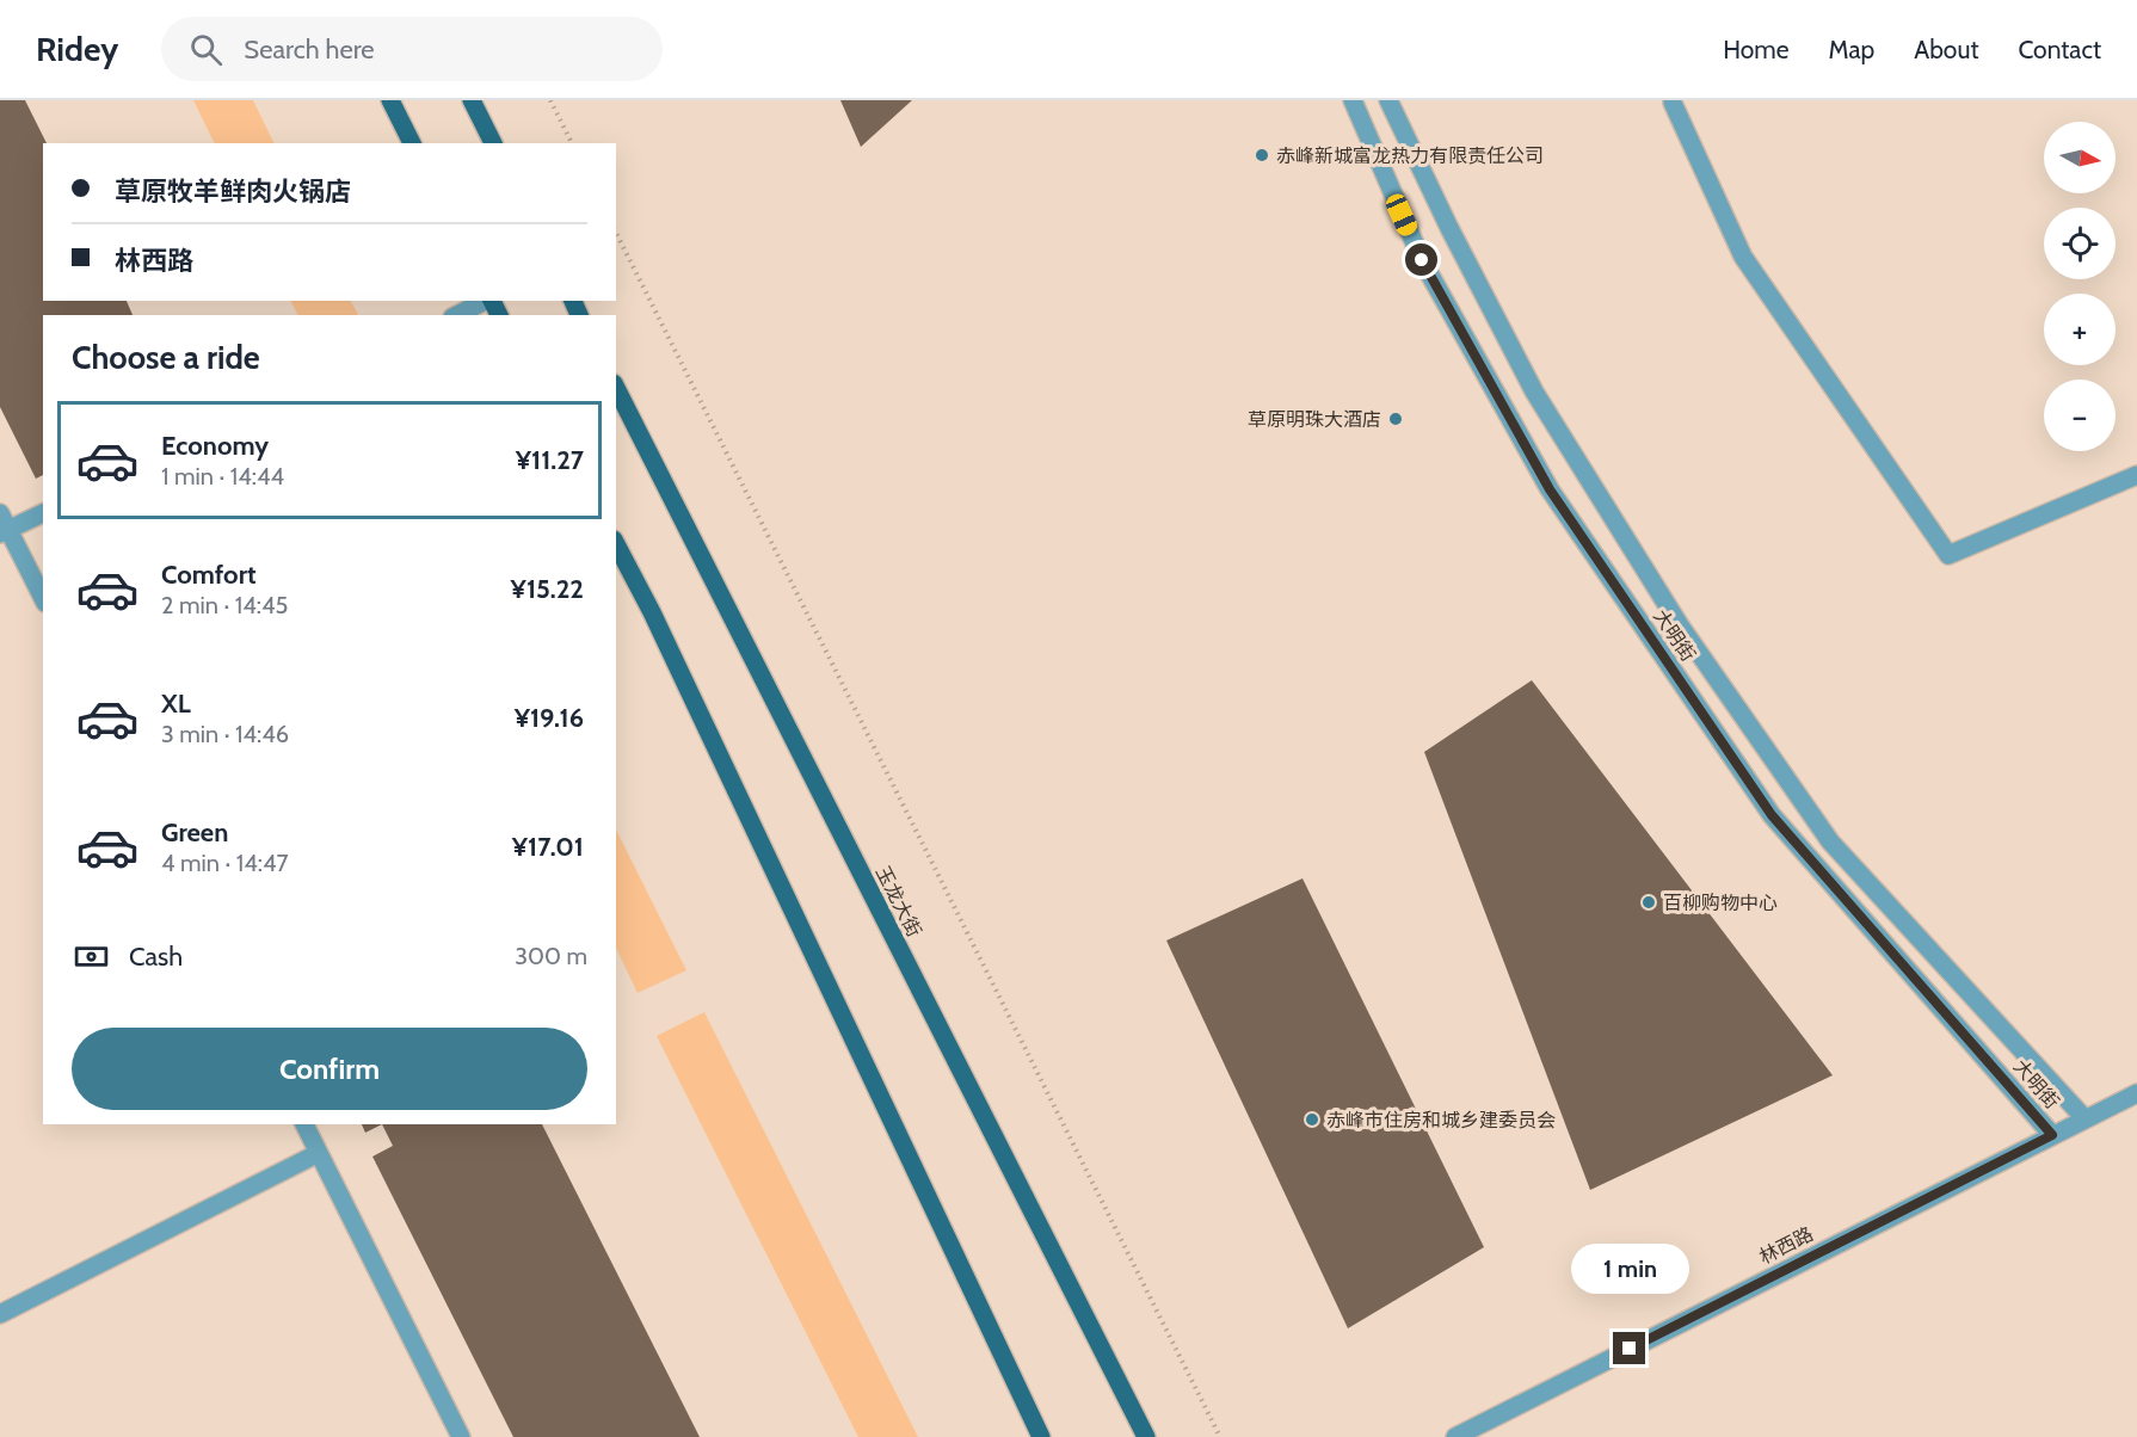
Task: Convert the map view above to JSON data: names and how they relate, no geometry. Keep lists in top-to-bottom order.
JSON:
{
  "streets": {
    "main road": ["玉龙大街"],
    "street": ["大明街", "林西路"]
  },
  "crossings": [
    ["大明街", "林西路"]
  ],
  "places": [
    "赤峰新城富龙热力有限责任公司",
    "草原明珠大酒店",
    "百柳购物中心",
    "赤峰市住房和城乡建委员会"
  ],
  "north": "right",
  "page": {
    "header": "Ridey",
    "search": "Search here",
    "nav": [
      "Home",
      "Map",
      "About",
      "Contact"
    ],
    "map_buttons": ["+", "−"],
    "banner": ["草原牧羊鲜肉火锅店", "林西路"],
    "heading": "Choose a ride",
    "list": [
      {
        "name": "Economy",
        "note": "1 min · 14:44",
        "value": "¥11.27"
      },
      {
        "name": "Comfort",
        "note": "2 min · 14:45",
        "value": "¥15.22"
      },
      {
        "name": "XL",
        "note": "3 min · 14:46",
        "value": "¥19.16"
      },
      {
        "name": "Green",
        "note": "4 min · 14:47",
        "value": "¥17.01"
      }
    ],
    "pay": ["Cash", "300 m"],
    "buttons": "Confirm",
    "bubble": "1 min"
  }
}
